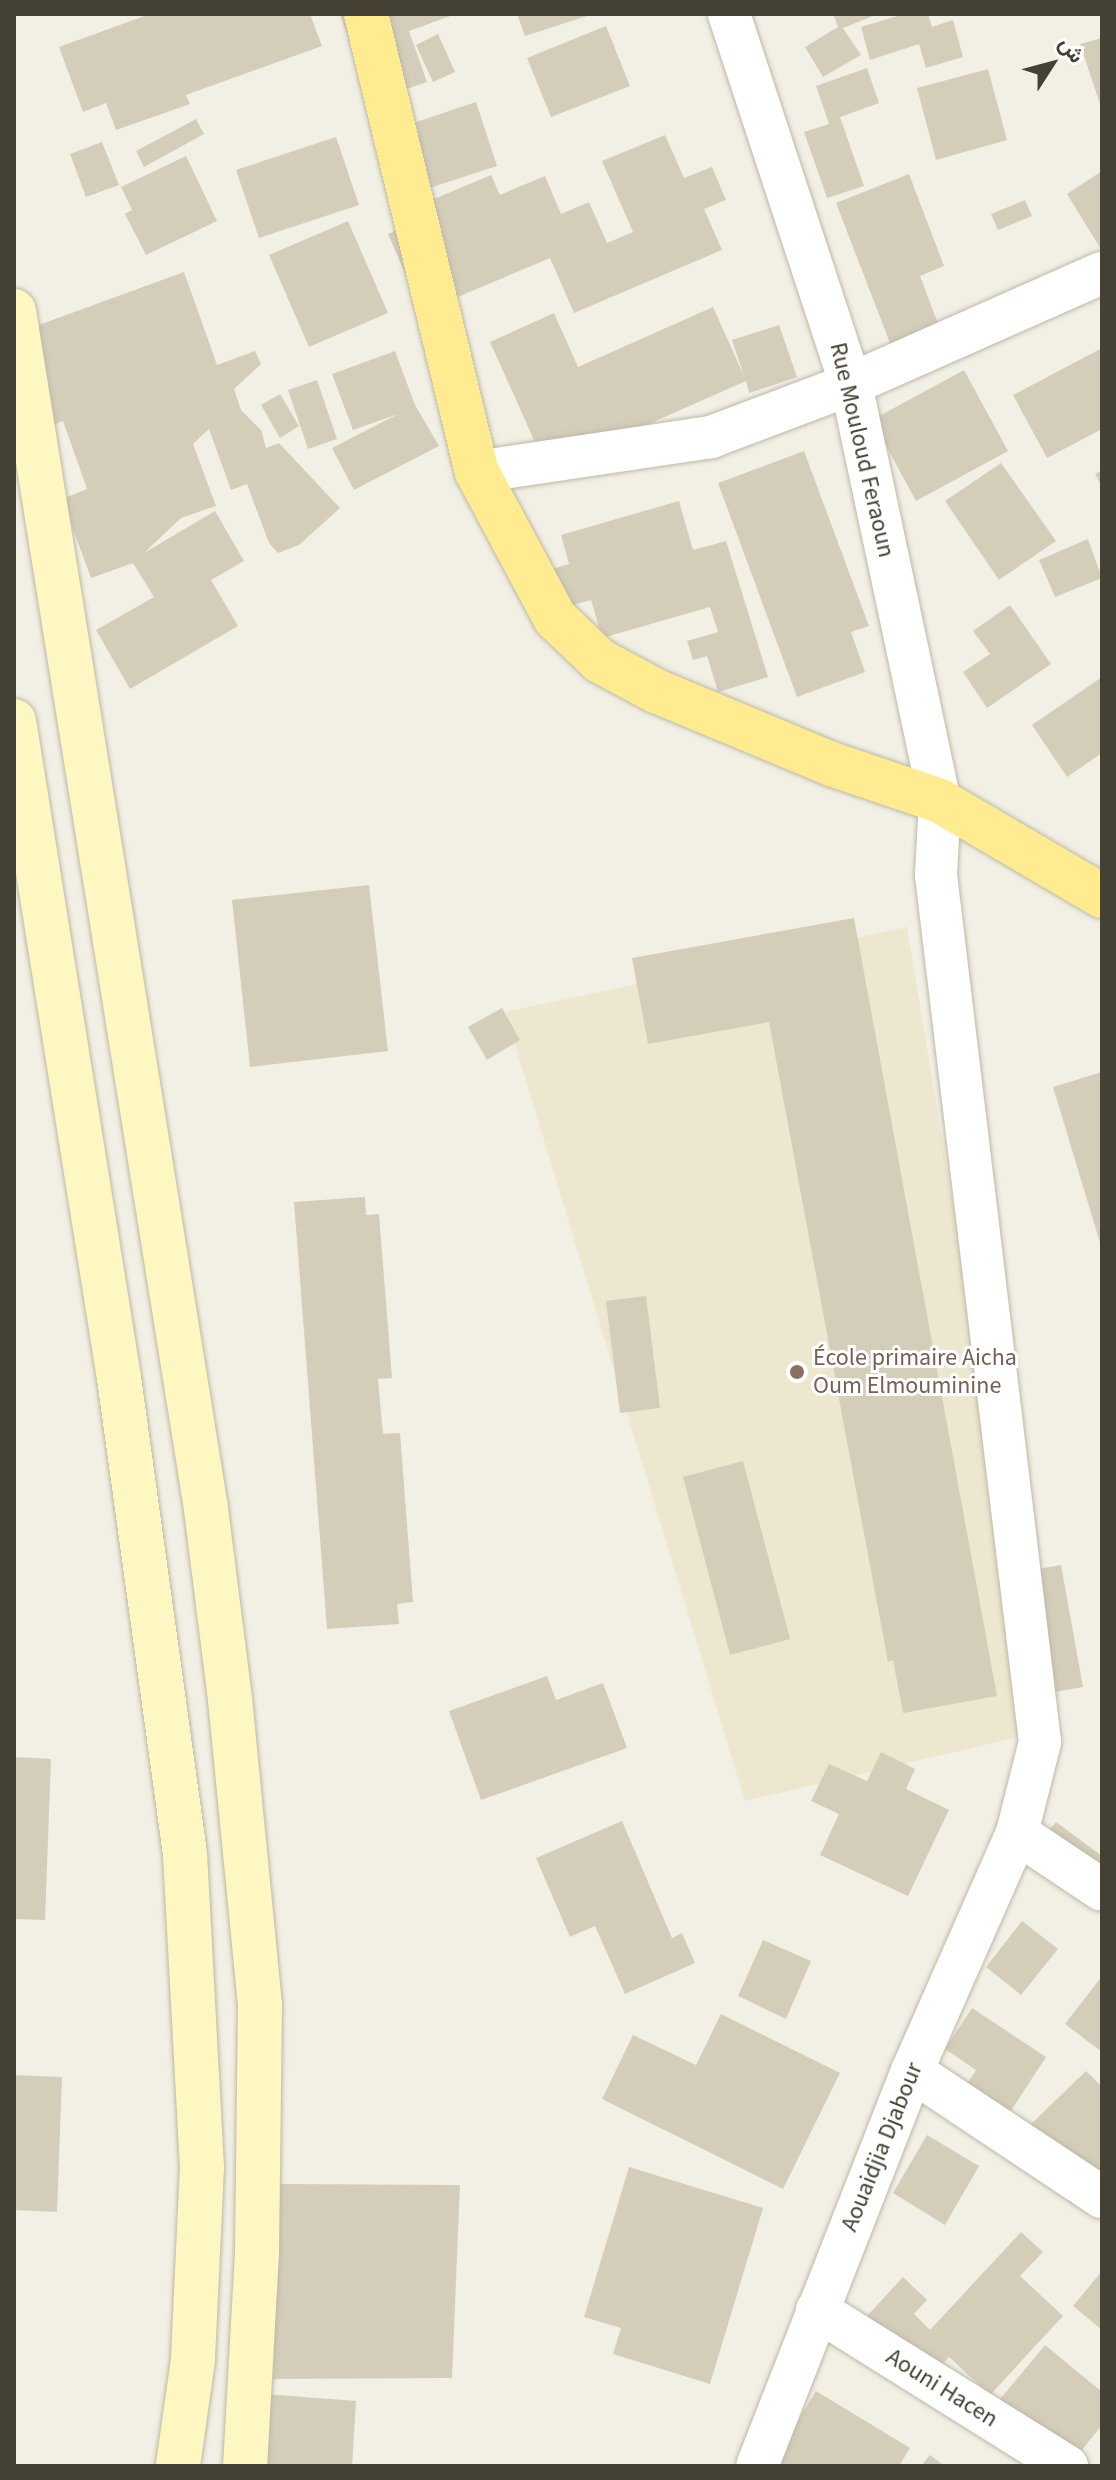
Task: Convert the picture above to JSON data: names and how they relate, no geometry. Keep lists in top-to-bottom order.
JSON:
{
  "streets": {
    "street": ["Rue Mouloud Feraoun", "Aouaidjia Djabour", "Aouni Hacen"]
  },
  "crossings": [
    ["Rue Mouloud Feraoun", "Aouaidjia Djabour"],
    ["Aouaidjia Djabour", "Aouni Hacen"]
  ],
  "places": ["École primaire Aicha Oum Elmouminine"],
  "north": "top right"
}
